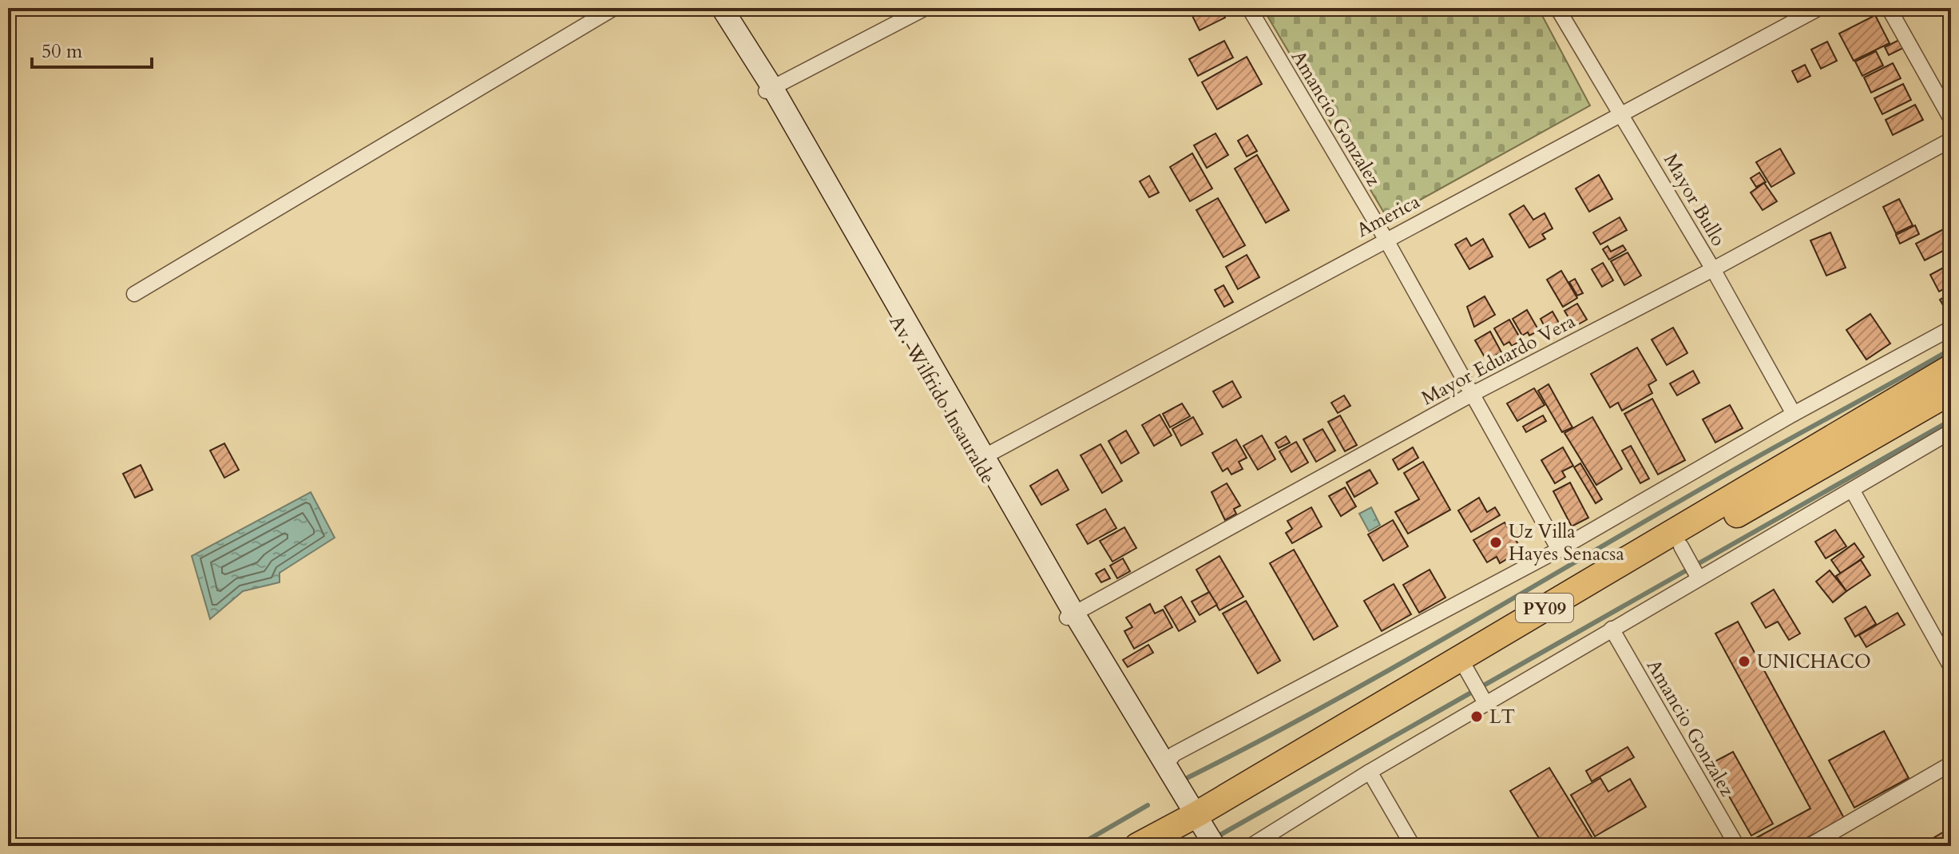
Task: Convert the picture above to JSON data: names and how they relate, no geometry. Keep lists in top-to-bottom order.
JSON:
{
  "streets": {
    "highway": ["PY09"],
    "street": [
      "Amancio Gonzalez",
      "Mayor Bullo",
      "America",
      "Mayor Eduardo Vera",
      "Av. Wilfrido Insauralde"
    ]
  },
  "crossings": [
    ["Amancio Gonzalez", "America"],
    ["Amancio Gonzalez", "Mayor Eduardo Vera"],
    ["Mayor Bullo", "America"],
    ["Mayor Bullo", "Mayor Eduardo Vera"],
    ["America", "Av. Wilfrido Insauralde"],
    ["Mayor Eduardo Vera", "Av. Wilfrido Insauralde"],
    ["Av. Wilfrido Insauralde", "PY09"]
  ],
  "places": ["Uz Villa Hayes Senacsa", "UNICHACO", "LT"],
  "scale_bar": "50 m"
}
